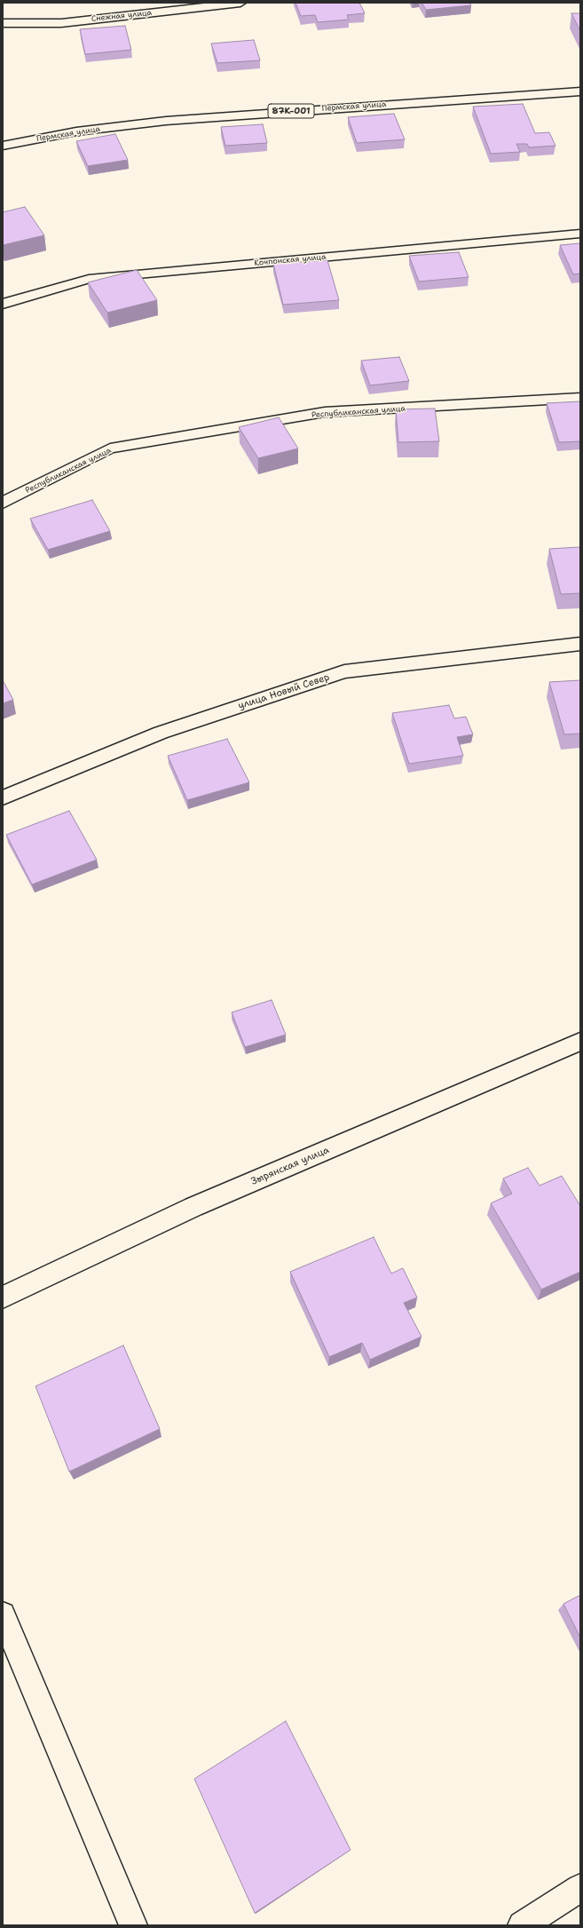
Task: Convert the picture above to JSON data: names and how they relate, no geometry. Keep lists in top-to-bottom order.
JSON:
{
  "streets": {
    "street": [
      "Снежная улица",
      "Пермская улица",
      "87К-001",
      "Кочпонская улица",
      "Республиканская улица",
      "улица Новый Север",
      "Зырянская улица"
    ]
  }
}
